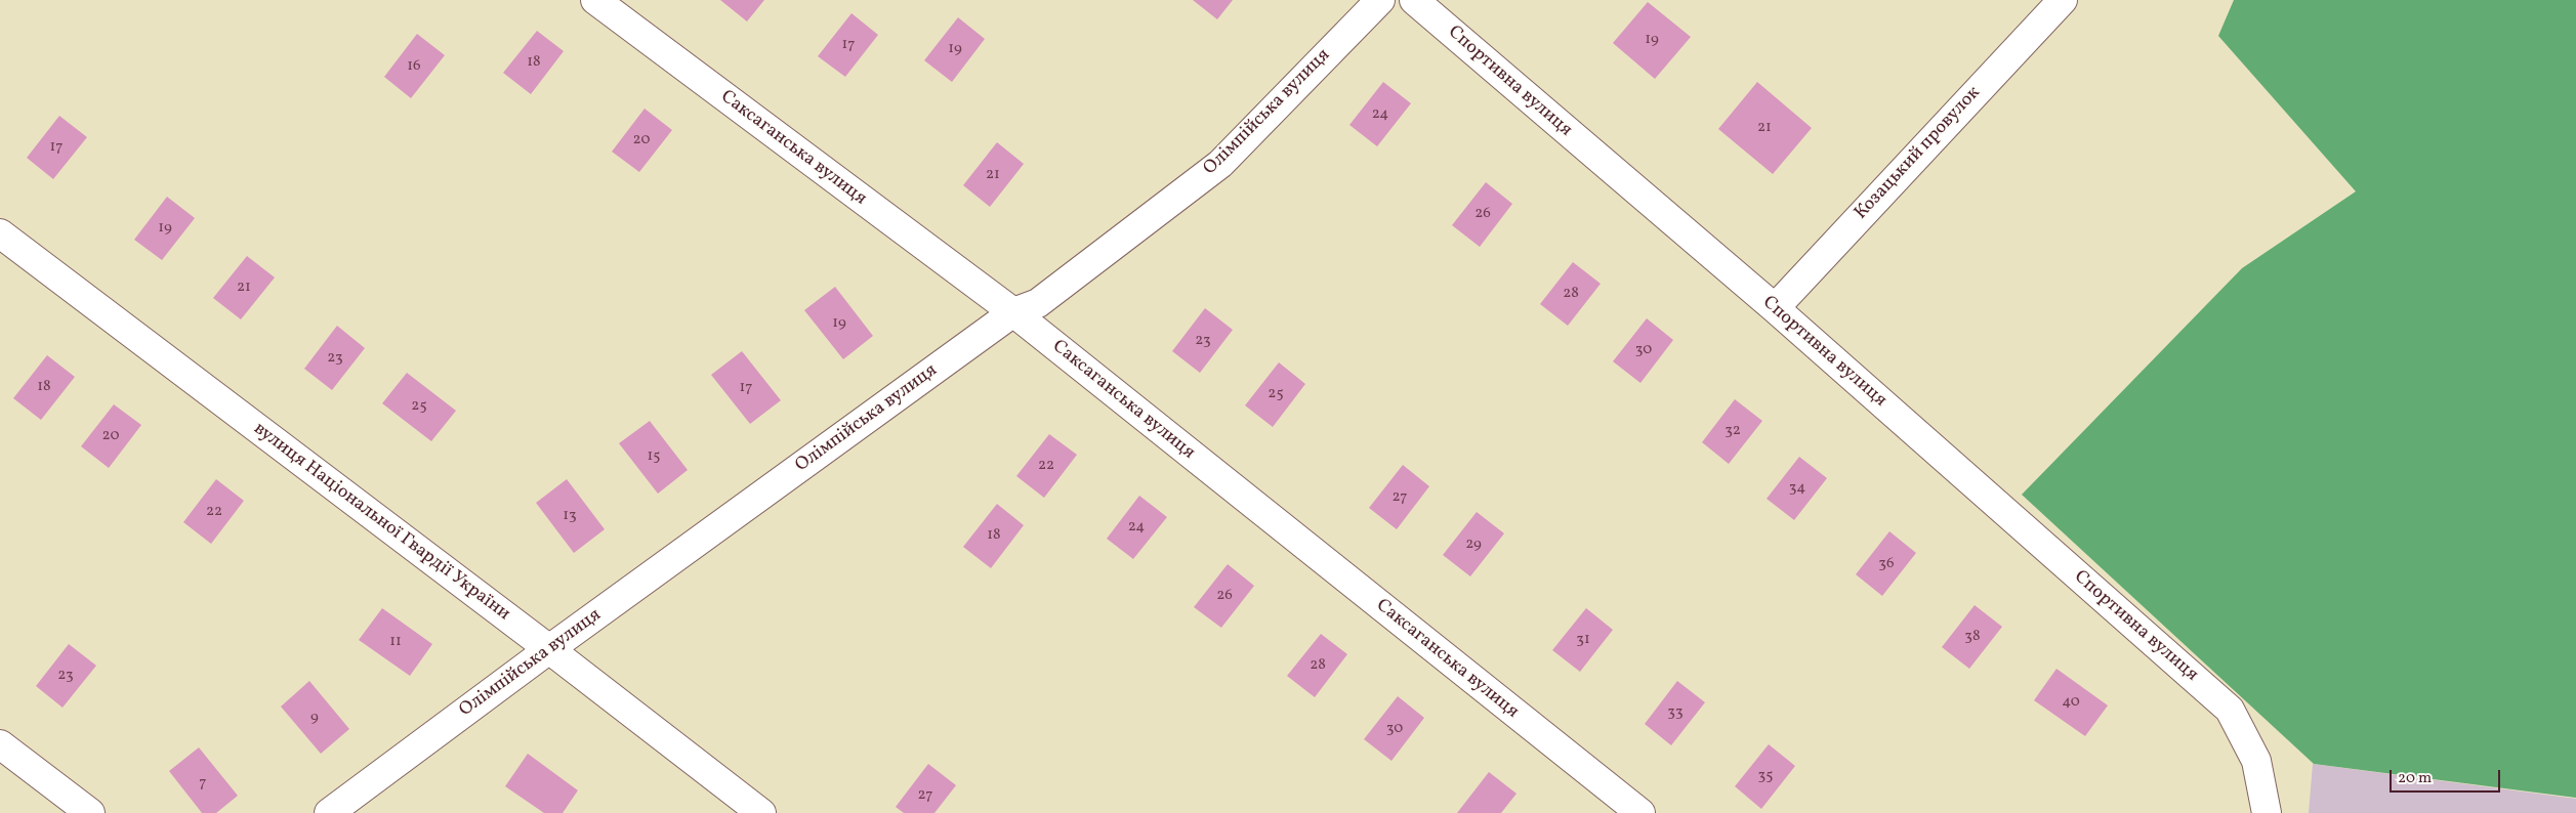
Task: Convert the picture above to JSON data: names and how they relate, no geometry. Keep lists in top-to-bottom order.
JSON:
{
  "streets": {
    "street": [
      "Спортивна вулиця",
      "Олімпійська вулиця",
      "Саксаганська вулиця",
      "Козацький провулок",
      "вулиця Національної Гвардії України"
    ]
  },
  "crossings": [
    ["Спортивна вулиця", "Козацький провулок"],
    ["Олімпійська вулиця", "Саксаганська вулиця"],
    ["Олімпійська вулиця", "вулиця Національної Гвардії України"]
  ],
  "house_numbers": [
    "19",
    "17",
    "19",
    "18",
    "16",
    "24",
    "21",
    "20",
    "17",
    "21",
    "26",
    "19",
    "21",
    "28",
    "19",
    "23",
    "30",
    "23",
    "18",
    "17",
    "25",
    "25",
    "32",
    "20",
    "15",
    "22",
    "34",
    "27",
    "22",
    "13",
    "24",
    "18",
    "29",
    "36",
    "26",
    "38",
    "31",
    "11",
    "28",
    "23",
    "40",
    "33",
    "9",
    "30",
    "35",
    "7",
    "27"
  ],
  "scale_bar": "20 m"
}
